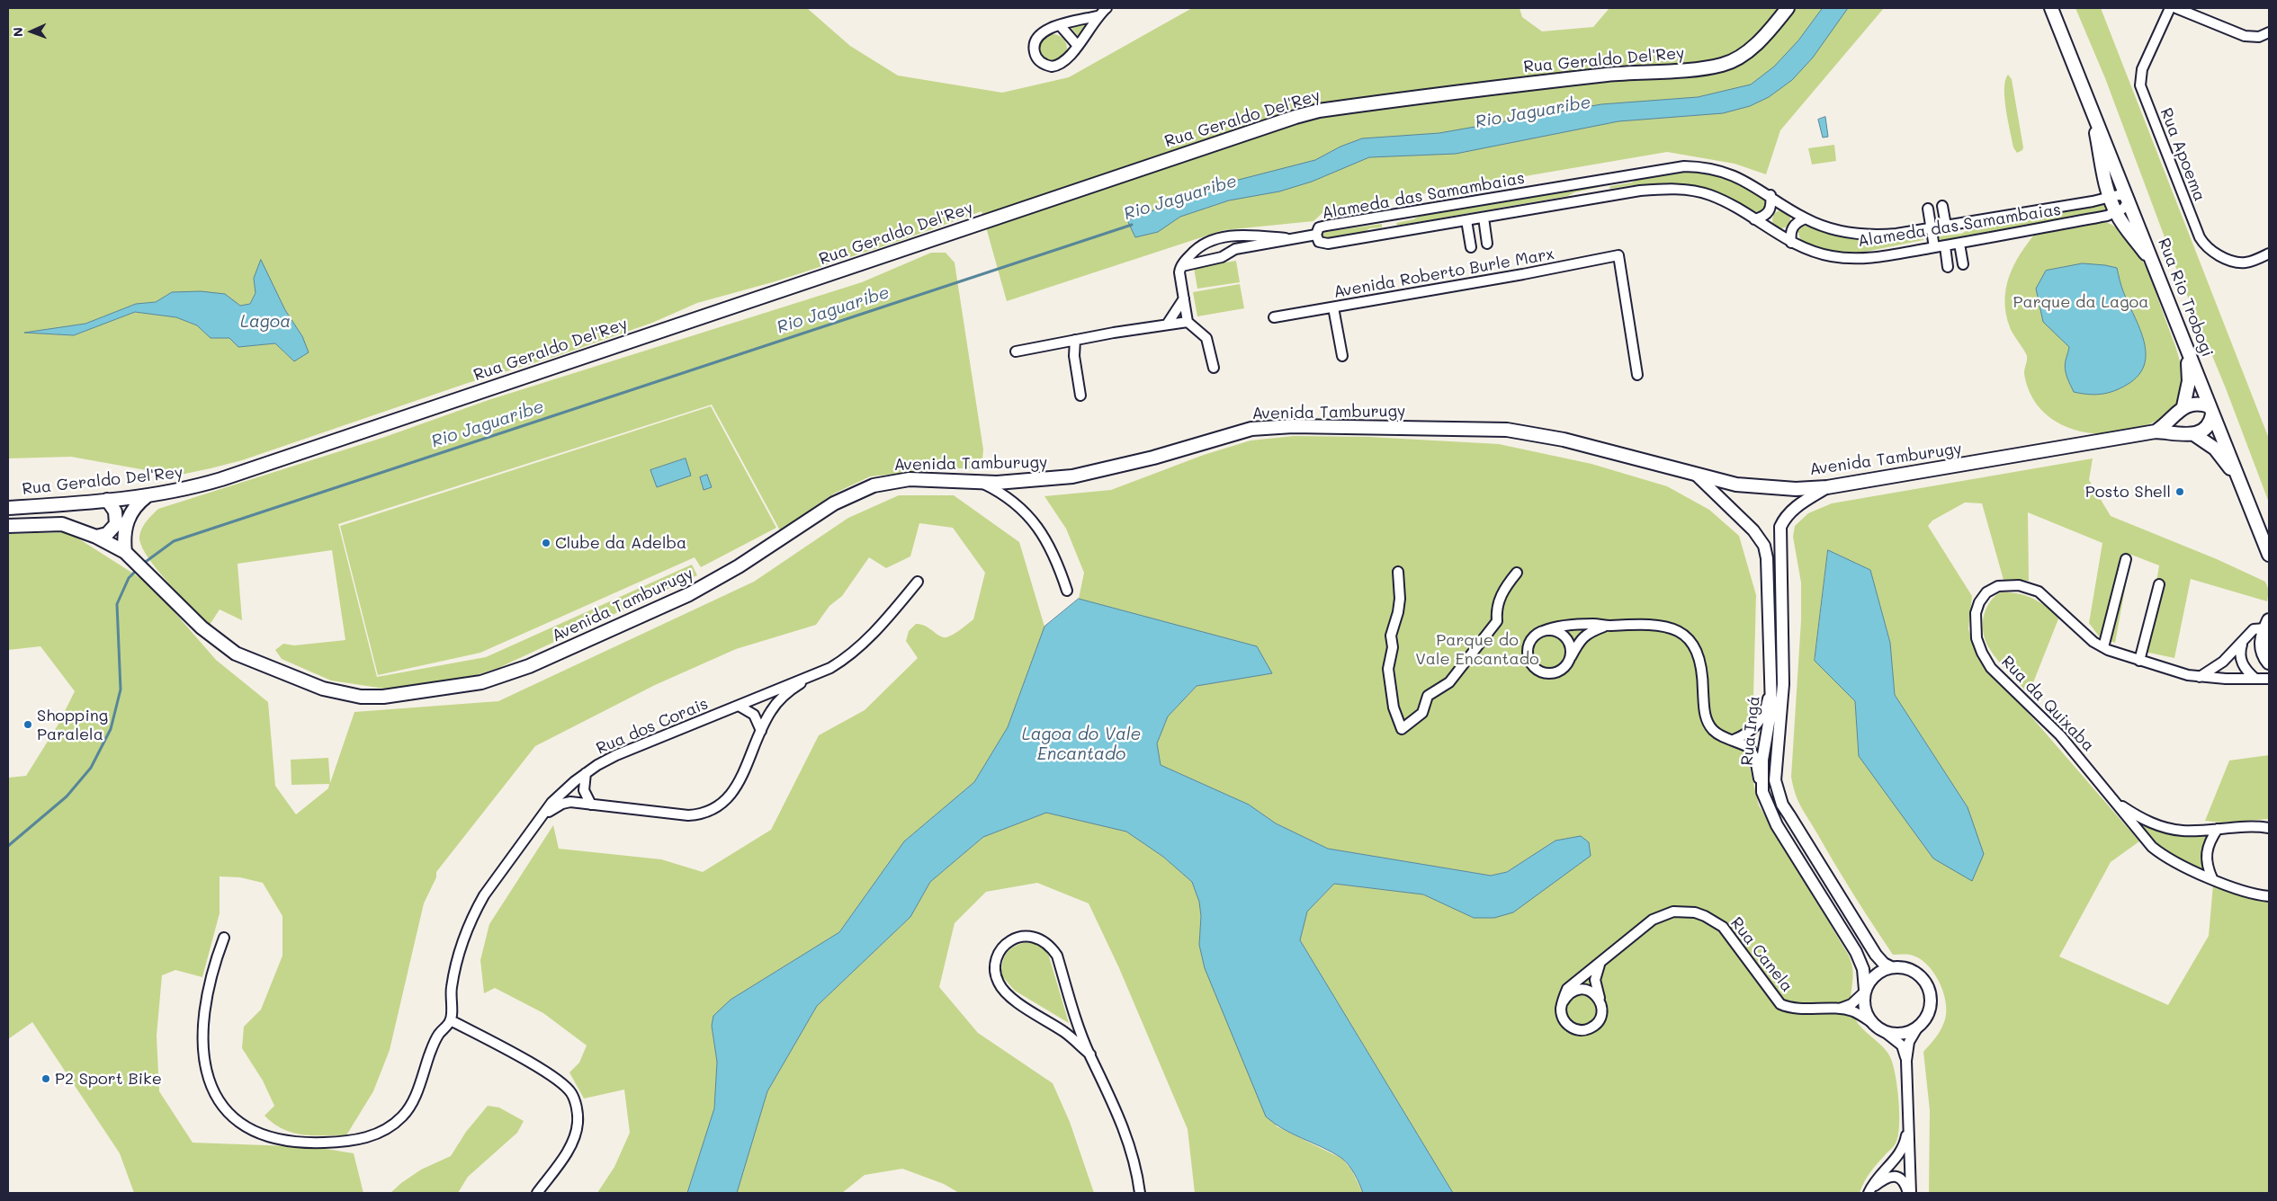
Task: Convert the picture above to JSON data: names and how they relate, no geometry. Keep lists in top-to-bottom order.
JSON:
{
  "streets": {
    "main road": ["Rua Geraldo Del'Rey", "Rua Rio Trobogi", "Avenida Tamburugy"],
    "street": [
      "Rua Apoema",
      "Alameda das Samambaias",
      "Avenida Roberto Burle Marx",
      "Rua da Quixaba",
      "Rua dos Corais",
      "Rua Ingá",
      "Rua Canela"
    ]
  },
  "crossings": [
    ["Alameda das Samambaias", "Rua Rio Trobogi"],
    ["Avenida Tamburugy", "Rua Ingá"],
    ["Rua Ingá", "Rua Canela"]
  ],
  "water": ["Rio Jaguaribe", "Lagoa", "Lagoa do Vale Encantado"],
  "parks": ["Parque da Lagoa", "Parque do Vale Encantado"],
  "places": [
    "Posto Shell",
    "Clube da Adelba",
    "Shopping Paralela",
    "P2 Sport Bike"
  ],
  "north": "left"
}
